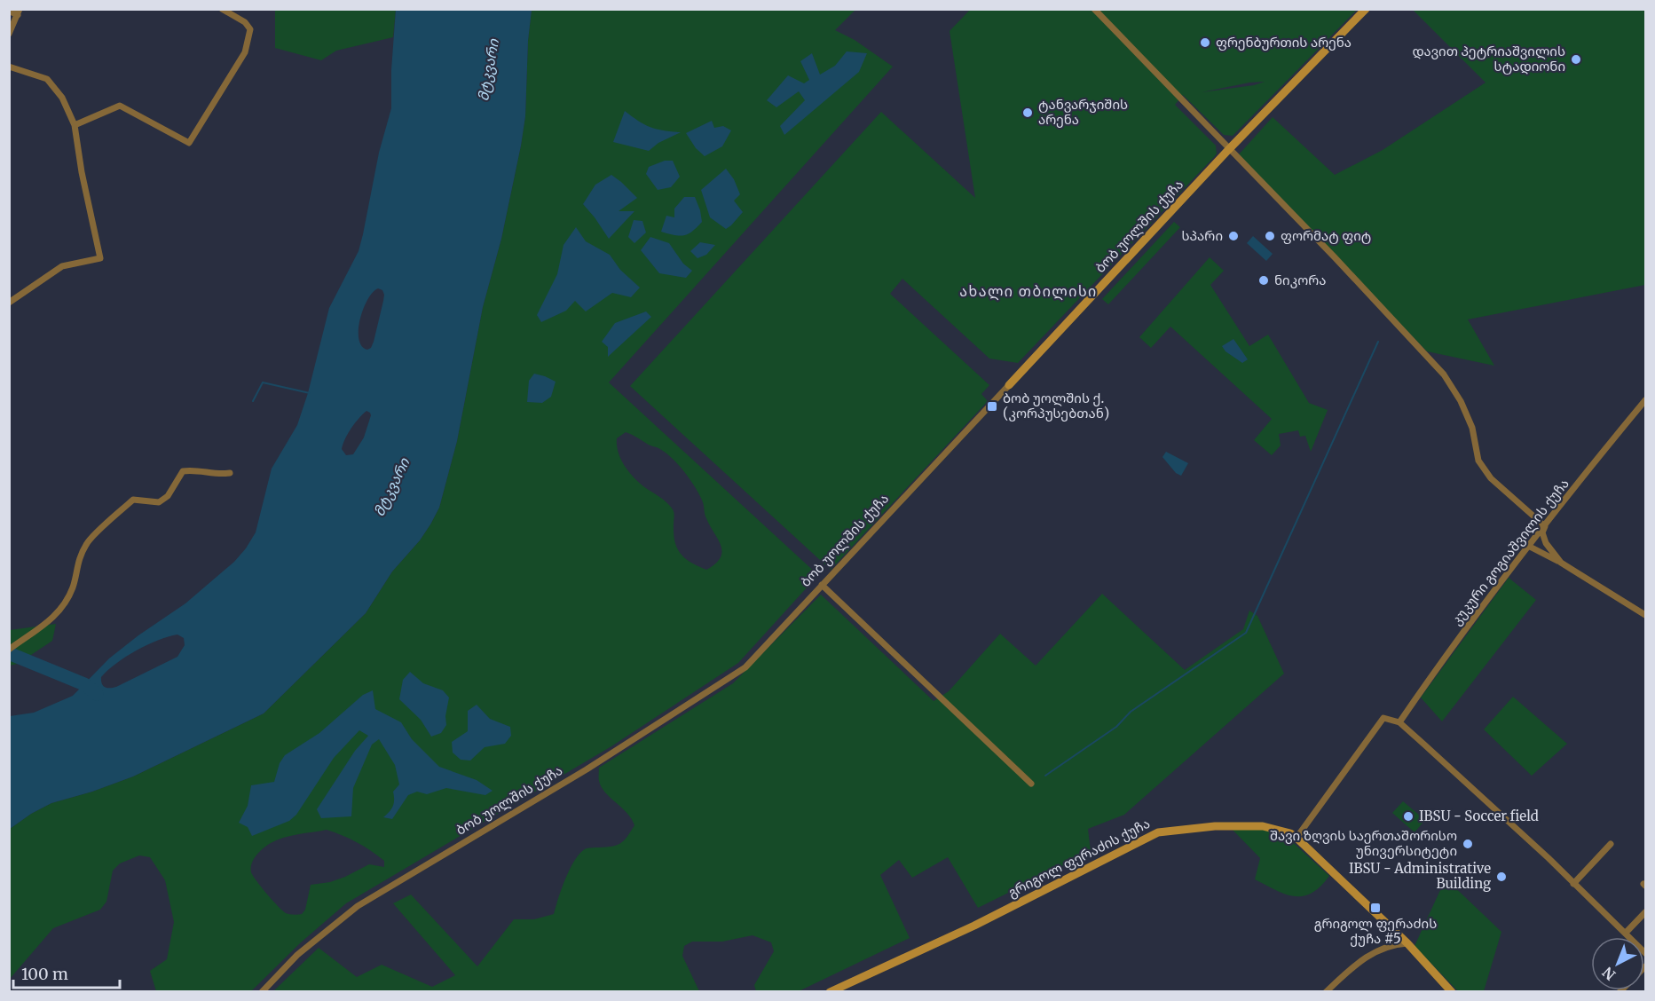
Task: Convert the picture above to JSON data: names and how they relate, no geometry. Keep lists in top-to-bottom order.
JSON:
{
  "streets": {
    "street": ["ბობ უოლშის ქუჩა", "კუკური გოგიაშვილის ქუჩა", "გრიგოლ ფერაძის ქუჩა"]
  },
  "districts": ["ახალი თბილისი"],
  "water": ["მტკვარი"],
  "places": {
    "other": [
      "ფრენბურთის არენა",
      "დავით პეტრიაშვილის სტადიონი",
      "ტანვარჯიშის არენა",
      "სპარი",
      "ფორმატ ფიტ",
      "ნიკორა",
      "IBSU - Soccer field",
      "შავი ზღვის საერთაშორისო უნივერსიტეტი",
      "IBSU - Administrative Building"
    ],
    "transit": ["ბობ უოლშის ქ. (კორპუსებთან)", "გრიგოლ ფერაძის ქუჩა #5"]
  },
  "scale_bar": "100 m",
  "north": "bottom left"
}
